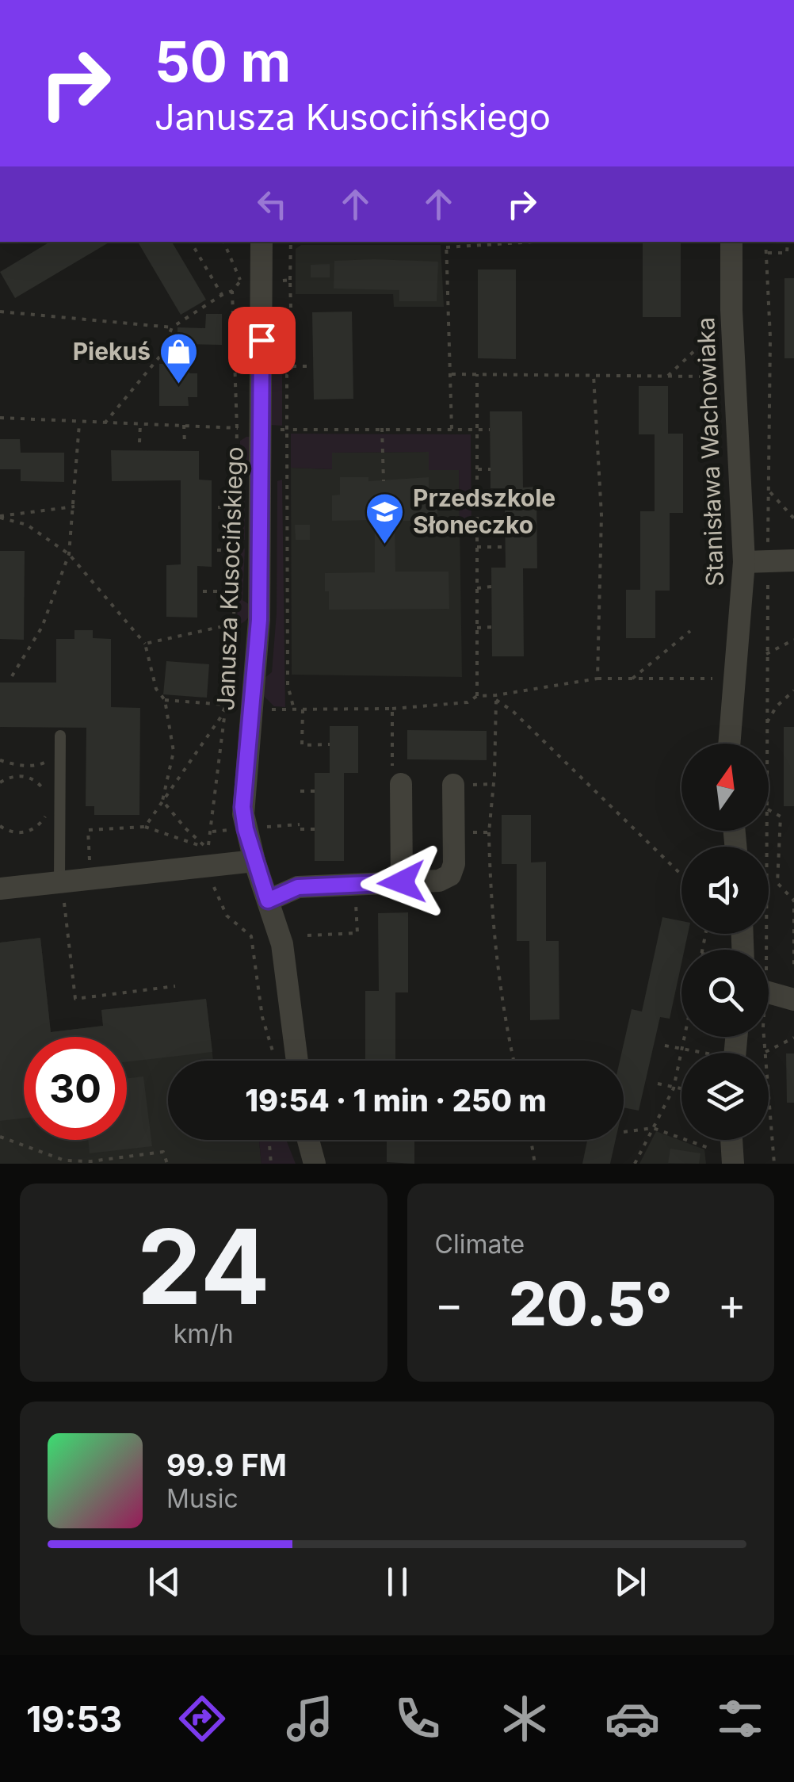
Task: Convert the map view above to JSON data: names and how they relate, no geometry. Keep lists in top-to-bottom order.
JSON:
{
  "streets": {
    "street": ["Stanisława Wachowiaka", "Janusza Kusocińskiego"]
  },
  "places": {
    "shop": ["Piekuś"],
    "school or university": ["Przedszkole Słoneczko"]
  },
  "north": "top",
  "page": {
    "turn": ["50 m", "Janusza Kusocińskiego"],
    "limit": "30",
    "trip": "19:54 · 1 min · 250 m",
    "tile": [
      ["24", "km/h"],
      "Climate"
    ],
    "heat": ["−", "20.5°", "+"],
    "song": ["99.9 FM", "Music"],
    "tabs": "19:53"
  }
}
